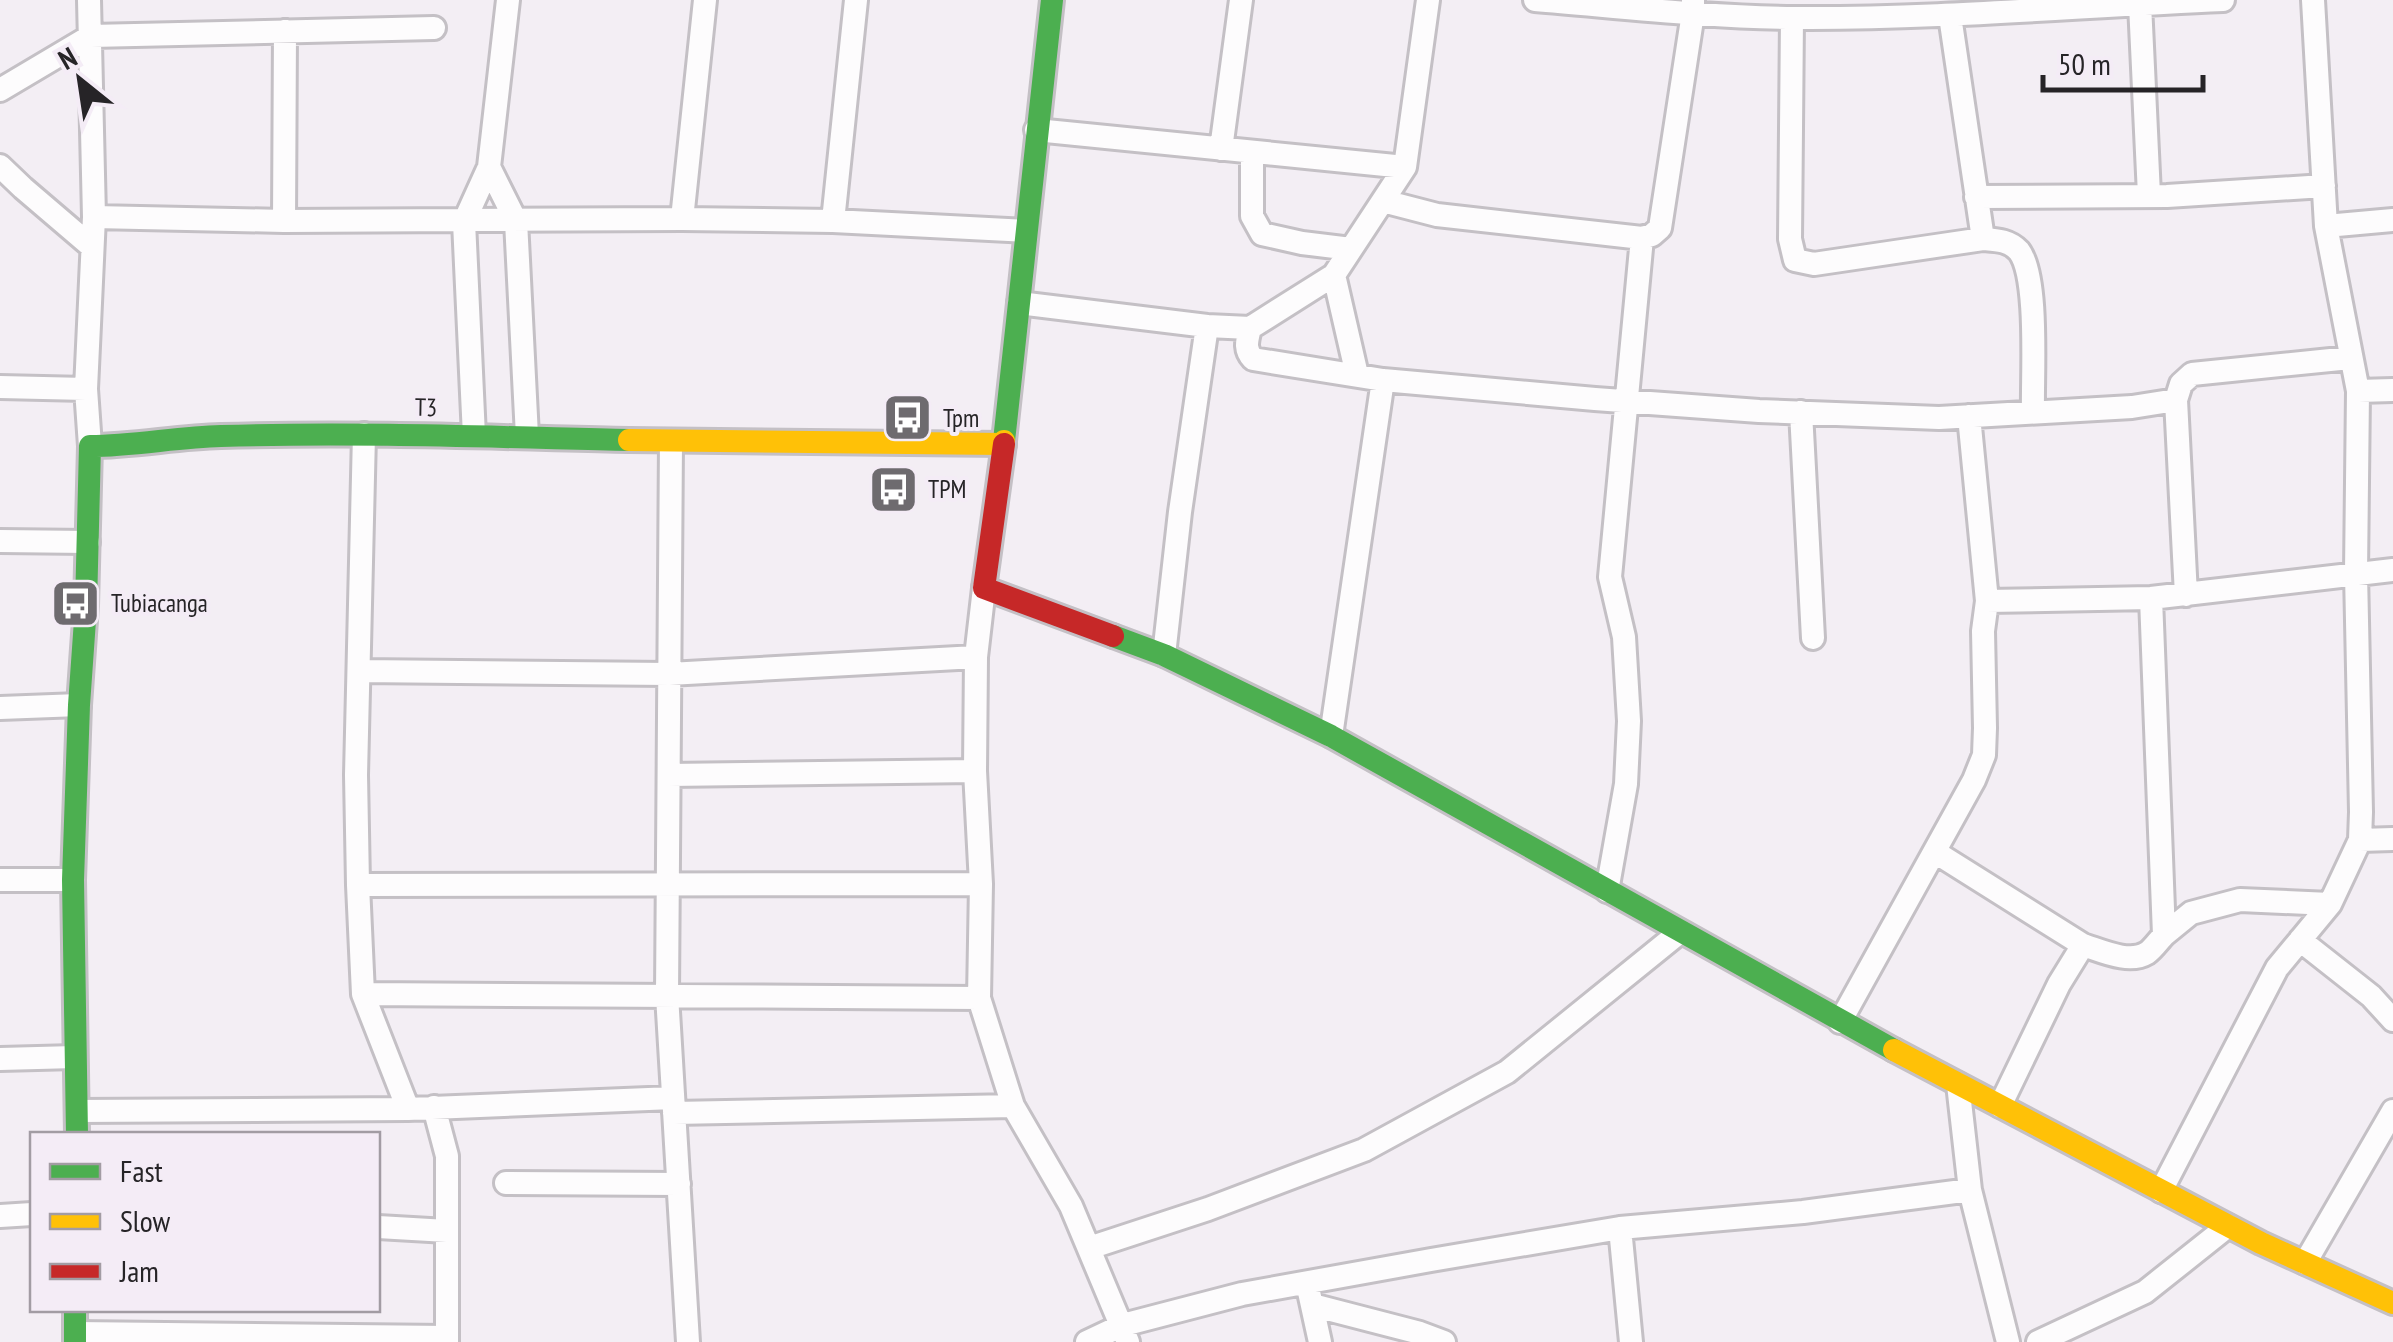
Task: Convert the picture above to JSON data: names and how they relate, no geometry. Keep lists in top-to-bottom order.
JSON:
{
  "streets": {
    "street": ["T3"]
  },
  "places": {
    "bus stop": ["Tpm", "TPM", "Tubiacanga"]
  },
  "legend": ["Fast", "Slow", "Jam"],
  "scale_bar": "50 m",
  "north": "top left"
}
